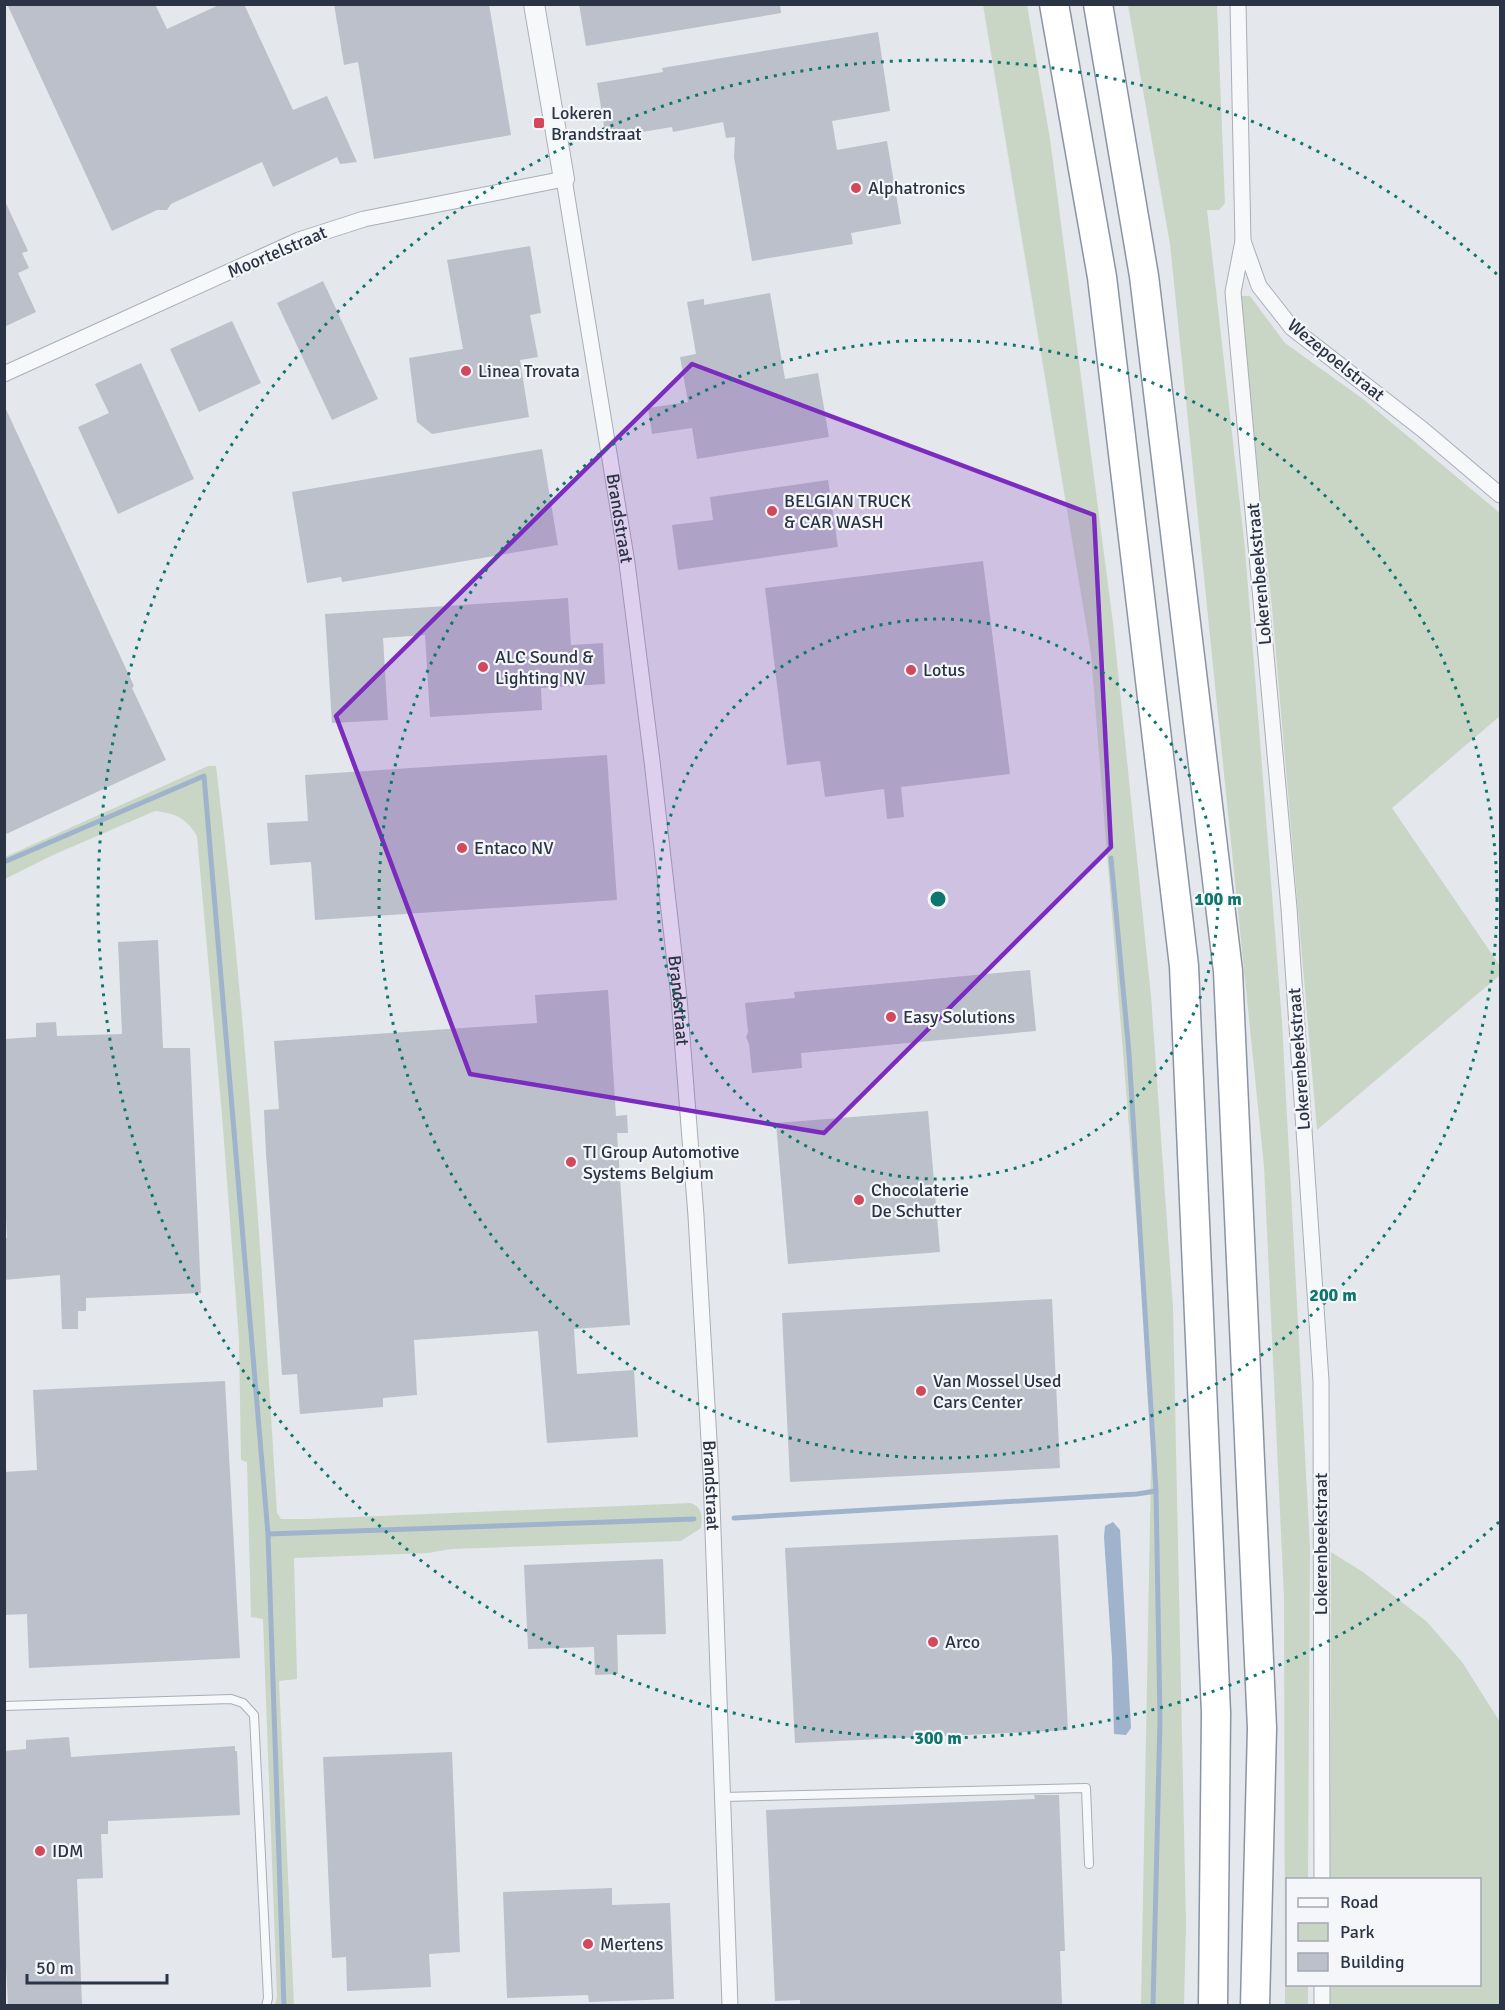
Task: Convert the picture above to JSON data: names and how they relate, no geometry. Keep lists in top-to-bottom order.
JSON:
{
  "streets": {
    "street": [
      "Moortelstraat",
      "Wezepoelstraat",
      "Brandstraat",
      "Lokerenbeekstraat"
    ]
  },
  "crossings": [
    ["Moortelstraat", "Brandstraat"],
    ["Wezepoelstraat", "Lokerenbeekstraat"]
  ],
  "places": {
    "transit": ["Lokeren Brandstraat"],
    "other": [
      "Alphatronics",
      "Linea Trovata",
      "BELGIAN TRUCK & CAR WASH",
      "ALC Sound & Lighting NV",
      "Lotus",
      "Entaco NV",
      "Easy Solutions",
      "TI Group Automotive Systems Belgium",
      "Chocolaterie De Schutter",
      "Van Mossel Used Cars Center",
      "Arco",
      "IDM",
      "Mertens"
    ]
  },
  "legend": ["Road", "Park", "Building"],
  "scale_bar": "50 m",
  "rings": ["100 m", "200 m", "300 m"]
}
